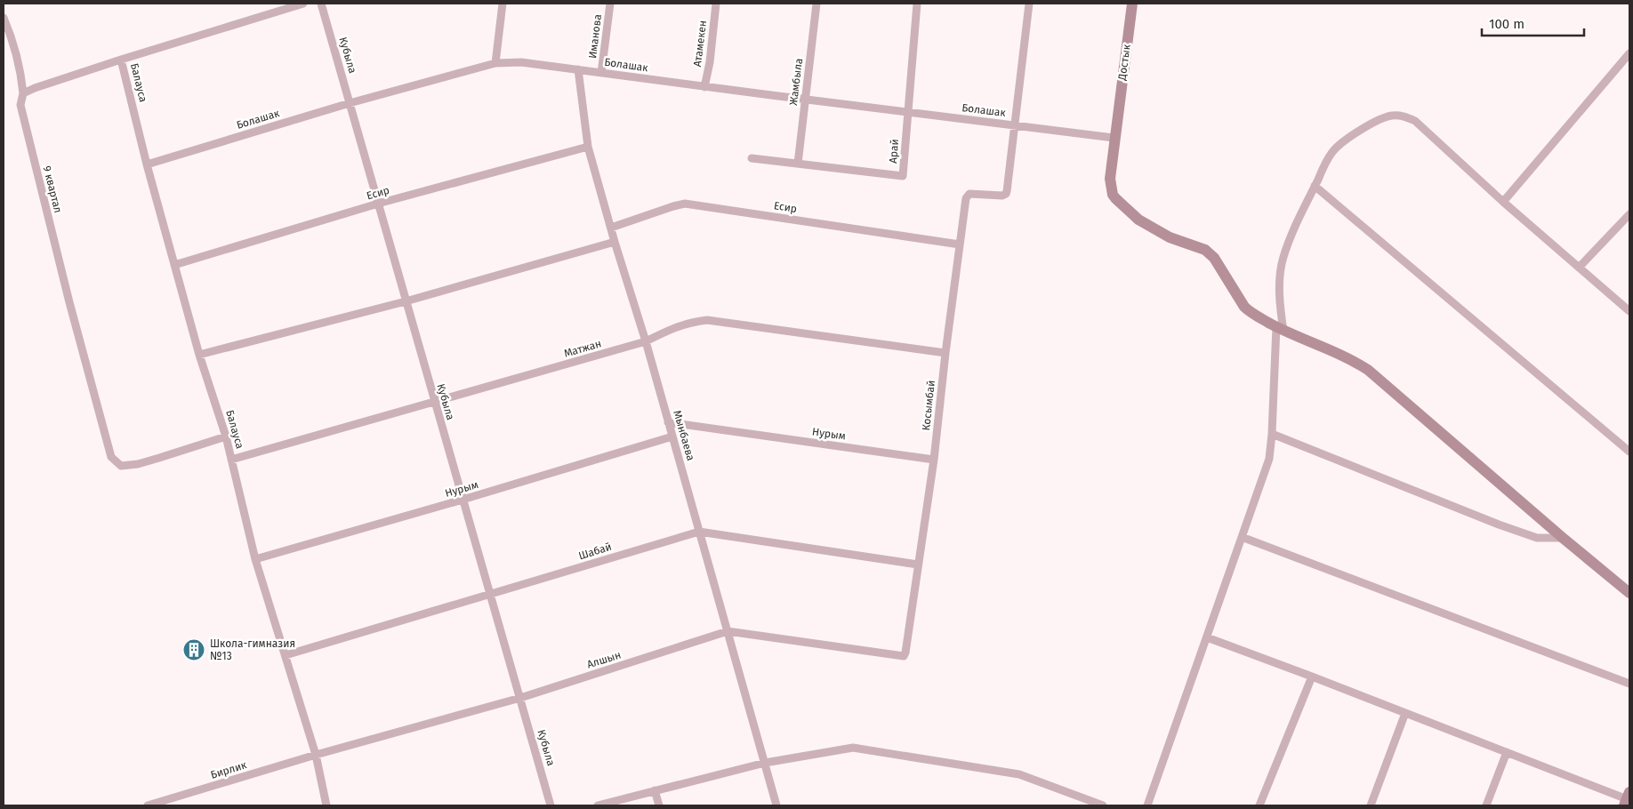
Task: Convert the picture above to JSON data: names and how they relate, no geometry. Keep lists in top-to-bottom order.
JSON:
{
  "streets": {
    "street": [
      "Иманова",
      "Атамекен",
      "Кубыла",
      "Достык",
      "Болашак",
      "Жамбыла",
      "Балауса",
      "Арай",
      "9 квартал",
      "Есир",
      "Матжан",
      "Косымбай",
      "Нурым",
      "Мынбаева",
      "Шабай",
      "Алшын",
      "Бирлик"
    ]
  },
  "crossings": [
    ["Иманова", "Болашак"],
    ["Атамекен", "Болашак"],
    ["Кубыла", "Болашак"],
    ["Кубыла", "Есир"],
    ["Кубыла", "Матжан"],
    ["Кубыла", "Нурым"],
    ["Кубыла", "Шабай"],
    ["Кубыла", "Алшын"],
    ["Достык", "Болашак"],
    ["Болашак", "Жамбыла"],
    ["Болашак", "Балауса"],
    ["Болашак", "Арай"],
    ["Болашак", "Косымбай"],
    ["Болашак", "Мынбаева"],
    ["Жамбыла", "Арай"],
    ["Балауса", "9 квартал"],
    ["Балауса", "Есир"],
    ["Балауса", "Матжан"],
    ["Балауса", "Нурым"],
    ["Балауса", "Шабай"],
    ["Балауса", "Алшын"],
    ["Балауса", "Бирлик"],
    ["Есир", "Косымбай"],
    ["Есир", "Мынбаева"],
    ["Матжан", "Косымбай"],
    ["Матжан", "Мынбаева"],
    ["Косымбай", "Нурым"],
    ["Косымбай", "Шабай"],
    ["Косымбай", "Алшын"],
    ["Нурым", "Мынбаева"],
    ["Мынбаева", "Шабай"],
    ["Мынбаева", "Алшын"],
    ["Алшын", "Бирлик"]
  ],
  "places": {
    "building": ["Школа-гимназия №13"]
  },
  "scale_bar": "100 m"
}
